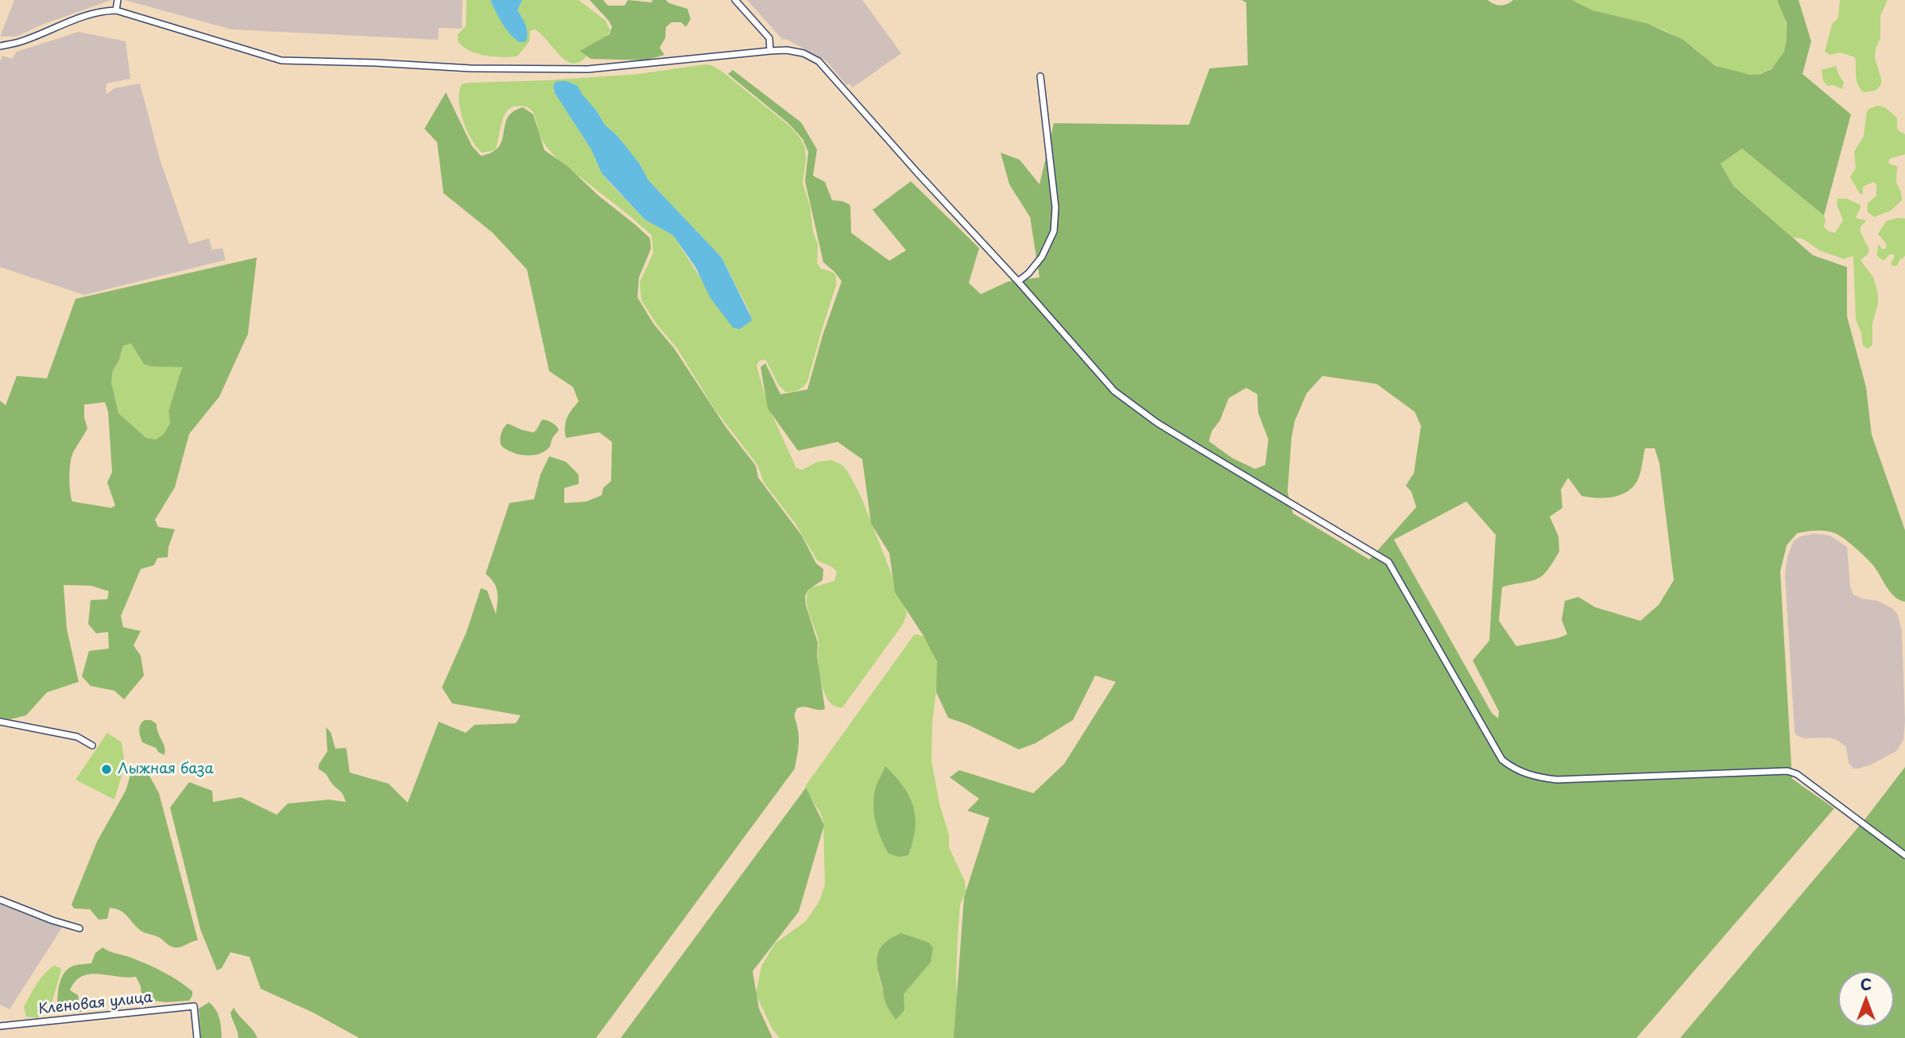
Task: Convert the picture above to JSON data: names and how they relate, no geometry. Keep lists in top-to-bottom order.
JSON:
{
  "streets": {
    "street": ["Кленовая улица"]
  },
  "places": ["Лыжная база"],
  "north": "top"
}
